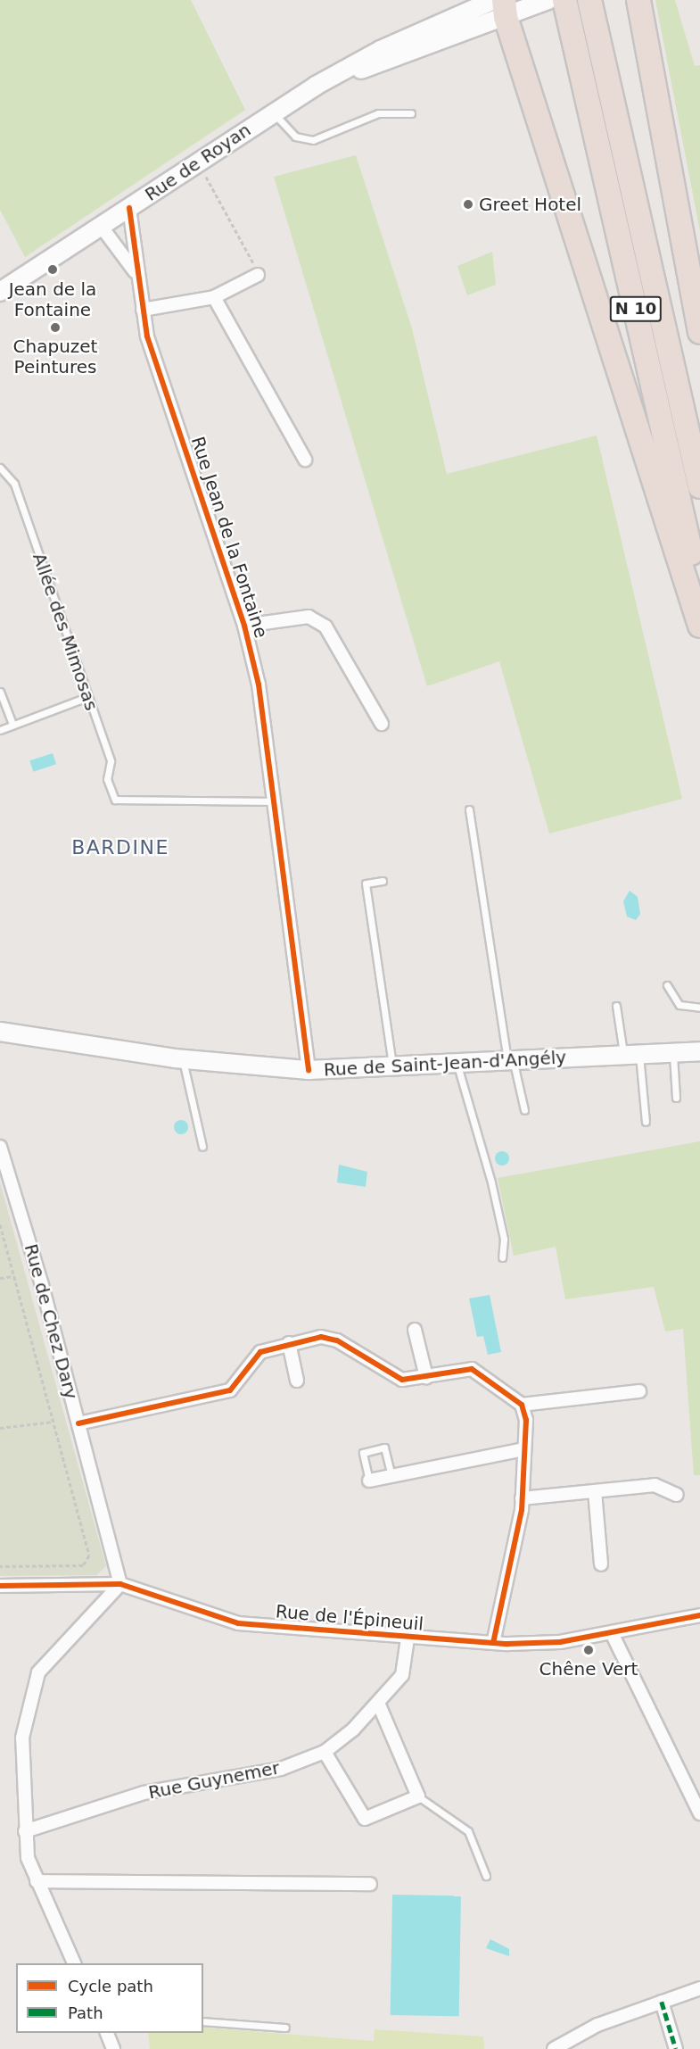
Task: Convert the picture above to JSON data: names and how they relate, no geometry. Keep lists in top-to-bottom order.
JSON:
{
  "streets": {
    "highway": ["N 10"],
    "main road": ["Rue de Royan", "Rue de Saint-Jean-d'Angély"],
    "street": [
      "Rue Jean de la Fontaine",
      "Rue de Chez Dary",
      "Rue de l'Épineuil",
      "Rue Guynemer"
    ],
    "lane": ["Allée des Mimosas"]
  },
  "crossings": [
    ["Rue de Royan", "Rue Jean de la Fontaine"],
    ["Rue Jean de la Fontaine", "Allée des Mimosas"],
    ["Rue Jean de la Fontaine", "Rue de Saint-Jean-d'Angély"],
    ["Rue de Chez Dary", "Rue de l'Épineuil"],
    ["Rue de l'Épineuil", "Rue Guynemer"]
  ],
  "districts": ["BARDINE"],
  "places": [
    "Greet Hotel",
    "Jean de la Fontaine",
    "Chapuzet Peintures",
    "Chêne Vert"
  ],
  "legend": ["Cycle path", "Path"]
}
